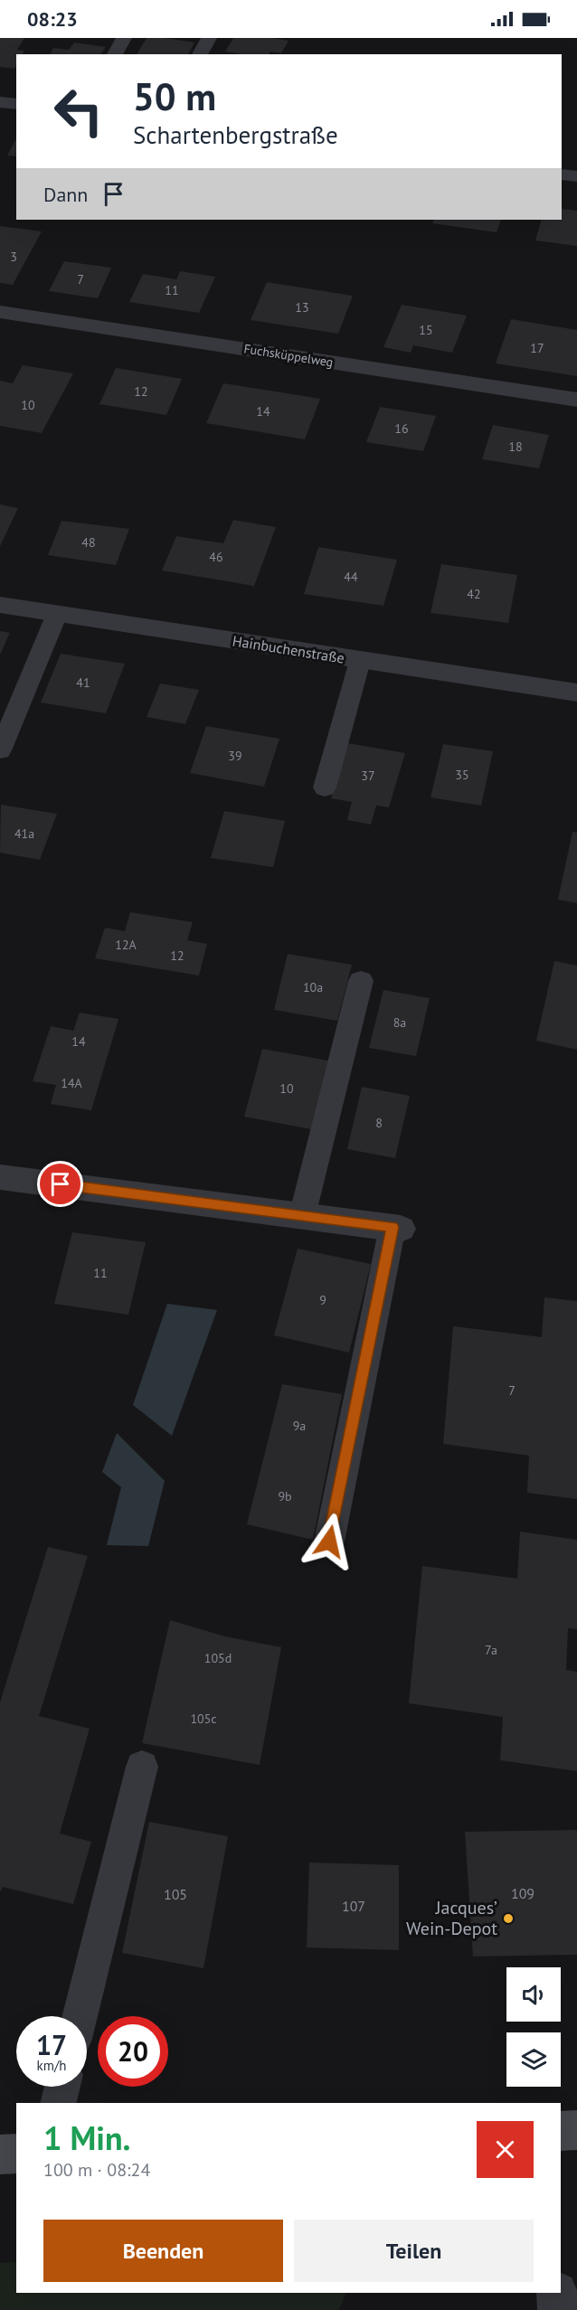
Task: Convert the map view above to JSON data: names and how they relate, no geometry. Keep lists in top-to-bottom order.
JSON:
{
  "streets": {
    "street": ["Fuchsküppelweg", "Hainbuchenstraße"]
  },
  "places": ["Jacques’ Wein-Depot"],
  "house_numbers": [
    "3",
    "7",
    "11",
    "13",
    "15",
    "17",
    "12",
    "10",
    "14",
    "16",
    "18",
    "48",
    "46",
    "44",
    "42",
    "41",
    "39",
    "35",
    "37",
    "41a",
    "12A",
    "12",
    "10a",
    "8a",
    "14",
    "14A",
    "10",
    "8",
    "11",
    "9",
    "7",
    "9a",
    "9b",
    "7a",
    "105d",
    "105c",
    "109",
    "105",
    "107"
  ],
  "page": {
    "status": "08:23",
    "turn": ["50 m", "Schartenbergstraße"],
    "then": "Dann",
    "speed": "17 km/h",
    "limit": "20",
    "heading": ["1 Min.", "100 m · 08:24"],
    "buttons": ["Beenden", "Teilen"]
  }
}
